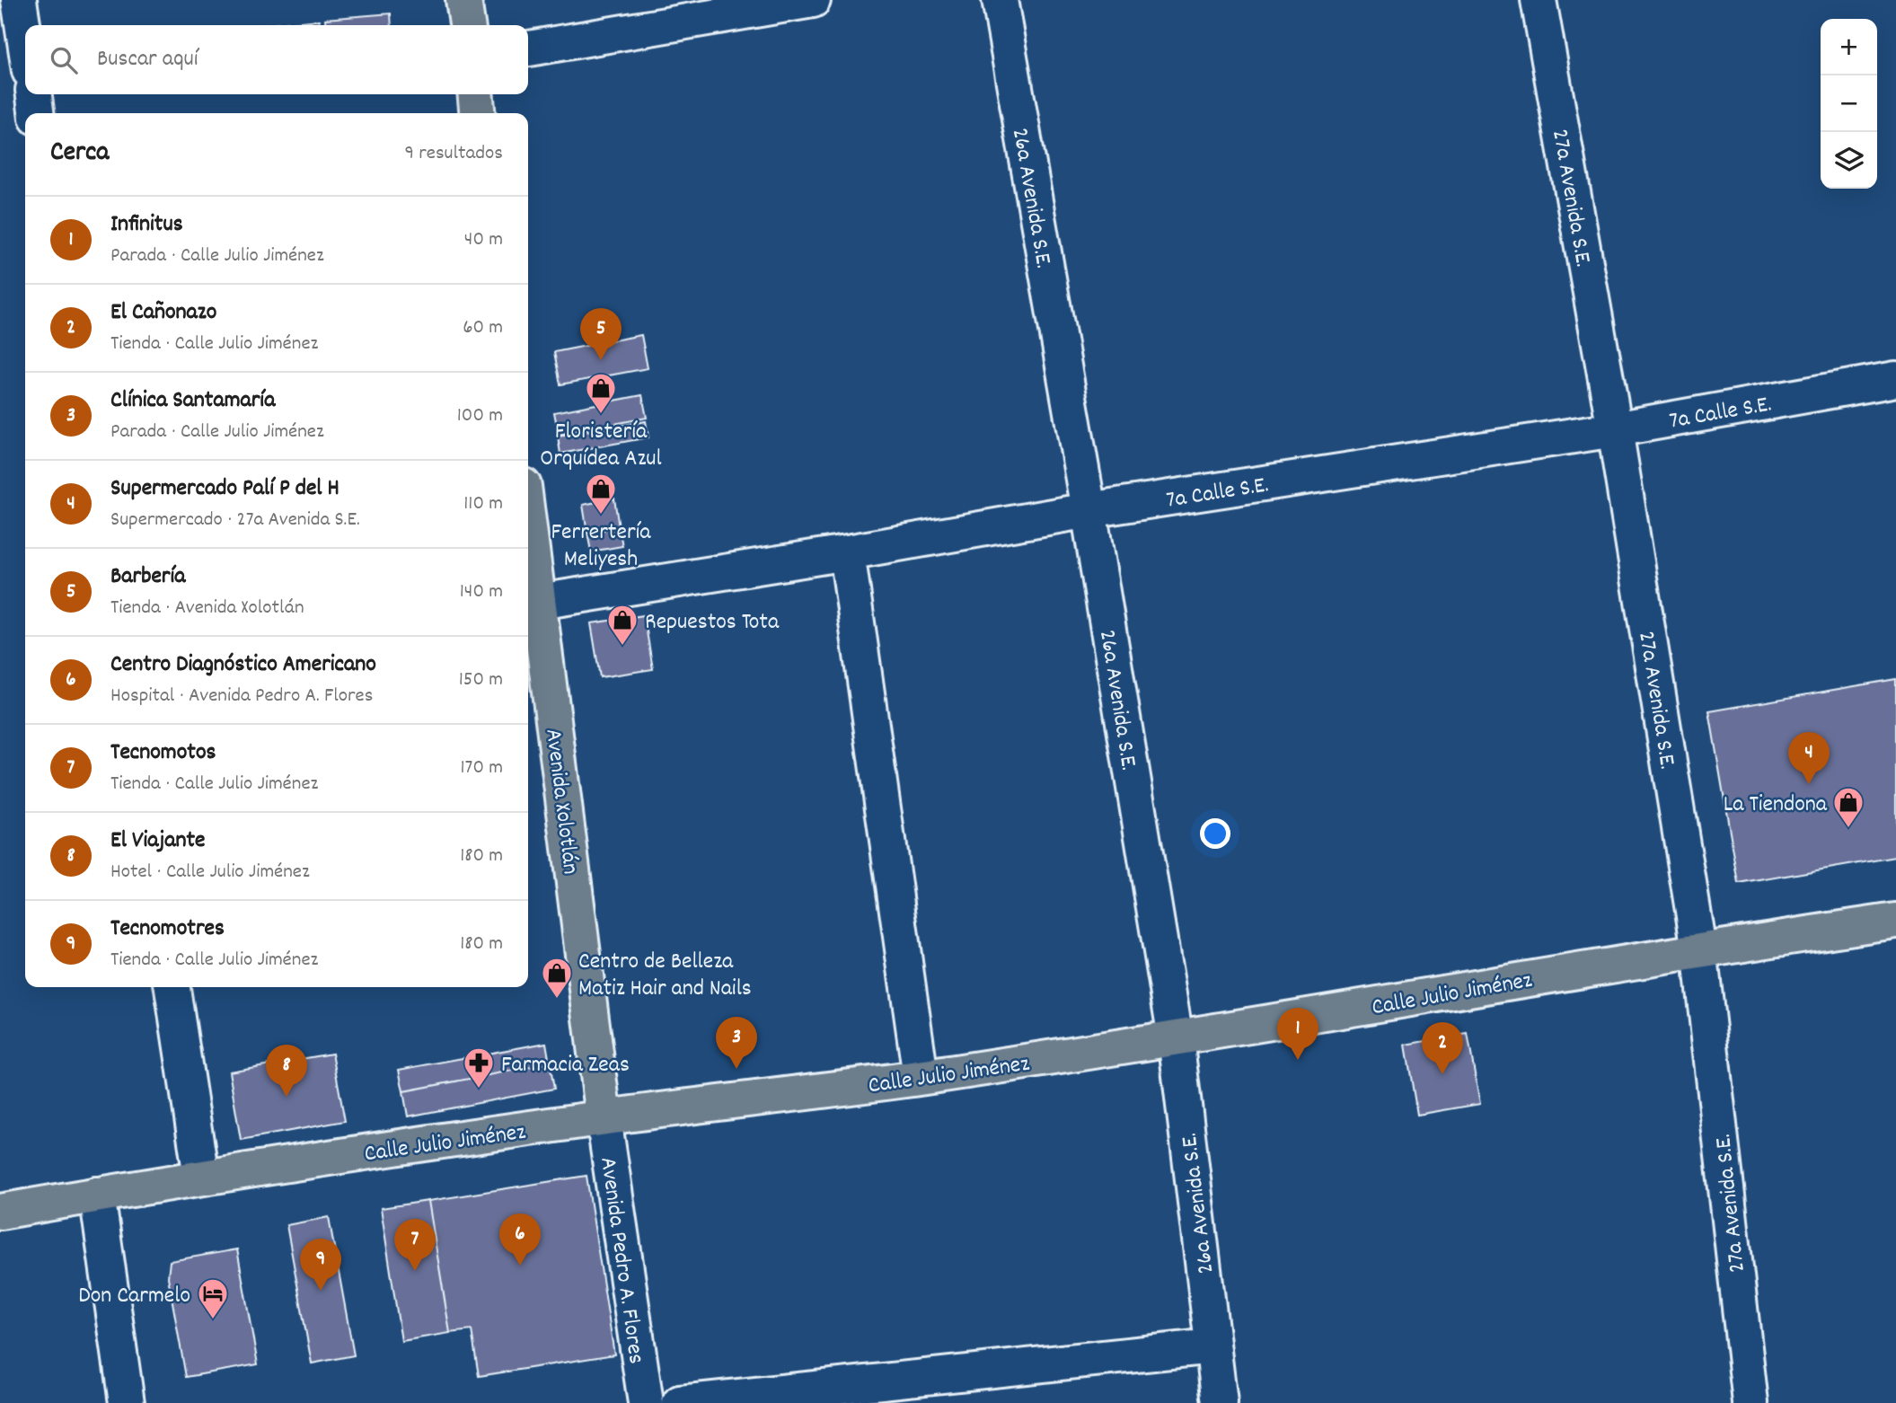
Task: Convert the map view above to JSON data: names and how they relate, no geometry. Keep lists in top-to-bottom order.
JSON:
{
  "streets": {
    "main road": ["Avenida Xolotlán", "Calle Julio Jiménez"],
    "street": [
      "26a Avenida S.E.",
      "27a Avenida S.E.",
      "7a Calle S.E.",
      "Avenida Pedro A. Flores"
    ]
  },
  "crossings": [
    ["26a Avenida S.E.", "7a Calle S.E."],
    ["26a Avenida S.E.", "Calle Julio Jiménez"],
    ["27a Avenida S.E.", "7a Calle S.E."],
    ["27a Avenida S.E.", "Calle Julio Jiménez"],
    ["7a Calle S.E.", "Avenida Xolotlán"],
    ["Avenida Xolotlán", "Calle Julio Jiménez"],
    ["Avenida Xolotlán", "Avenida Pedro A. Flores"],
    ["Calle Julio Jiménez", "Avenida Pedro A. Flores"]
  ],
  "places": {
    "shop": [
      "Floristería Orquídea Azul",
      "Ferrertería Meliyesh",
      "Repuestos Tota",
      "La Tiendona",
      "Centro de Belleza Matiz Hair and Nails"
    ],
    "pharmacy": ["Farmacia Zeas"],
    "hotel": ["Don Carmelo"]
  },
  "page": {
    "map_buttons": ["+", "−"],
    "search": "Buscar aquí",
    "heading": ["Cerca", "9 resultados"],
    "list": [
      {
        "mark": "1",
        "name": "Infinitus",
        "note": "Parada · Calle Julio Jiménez",
        "value": "40 m"
      },
      {
        "mark": "2",
        "name": "El Cañonazo",
        "note": "Tienda · Calle Julio Jiménez",
        "value": "60 m"
      },
      {
        "mark": "3",
        "name": "Clínica Santamaría",
        "note": "Parada · Calle Julio Jiménez",
        "value": "100 m"
      },
      {
        "mark": "4",
        "name": "Supermercado Palí P del H",
        "note": "Supermercado · 27a Avenida S.E.",
        "value": "110 m"
      },
      {
        "mark": "5",
        "name": "Barbería",
        "note": "Tienda · Avenida Xolotlán",
        "value": "140 m"
      },
      {
        "mark": "6",
        "name": "Centro Diagnóstico Americano",
        "note": "Hospital · Avenida Pedro A. Flores",
        "value": "150 m"
      },
      {
        "mark": "7",
        "name": "Tecnomotos",
        "note": "Tienda · Calle Julio Jiménez",
        "value": "170 m"
      },
      {
        "mark": "8",
        "name": "El Viajante",
        "note": "Hotel · Calle Julio Jiménez",
        "value": "180 m"
      },
      {
        "mark": "9",
        "name": "Tecnomotres",
        "note": "Tienda · Calle Julio Jiménez",
        "value": "180 m"
      }
    ],
    "pins": [
      "5",
      "4",
      "1",
      "3",
      "2",
      "8",
      "6",
      "7",
      "9"
    ]
  }
}
